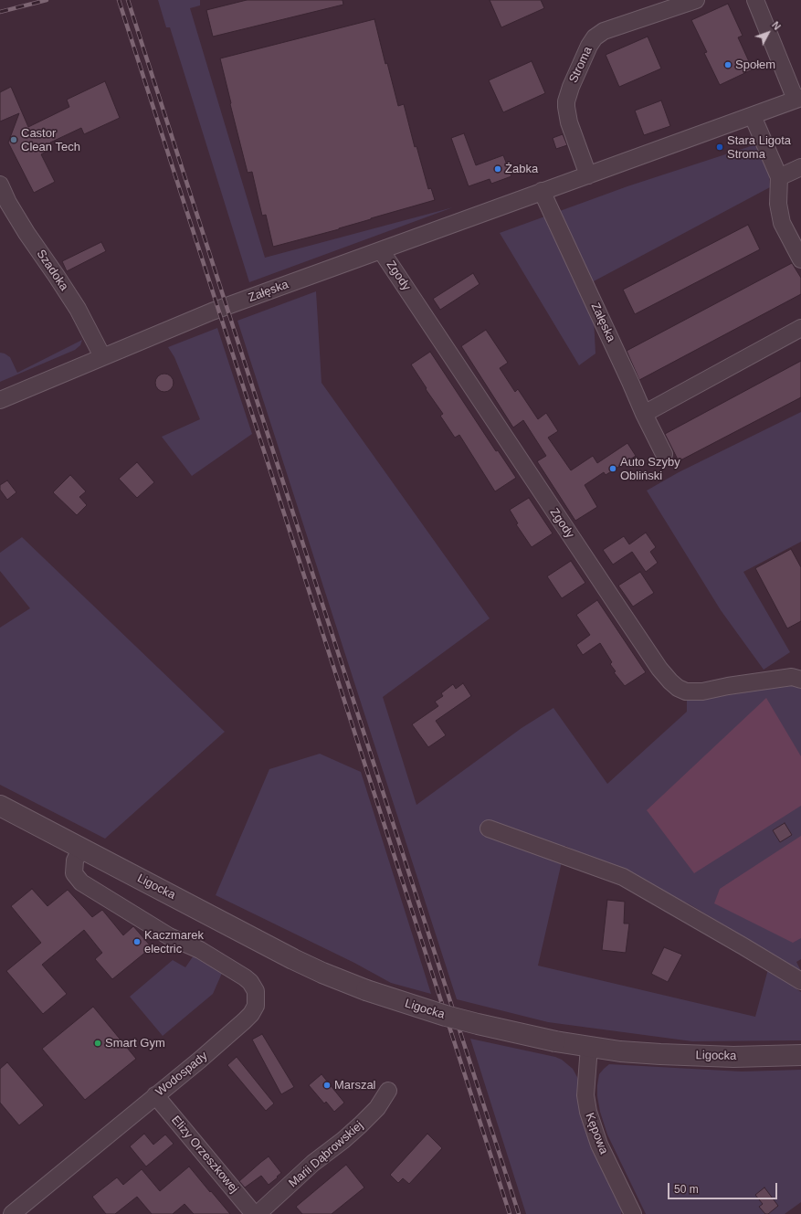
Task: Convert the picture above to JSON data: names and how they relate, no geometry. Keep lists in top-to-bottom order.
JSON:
{
  "streets": {
    "street": [
      "Stroma",
      "Szadoka",
      "Zgody",
      "Załęska",
      "Ligocka",
      "Wodospady",
      "Kępowa",
      "Elizy Orzeszkowej",
      "Marii Dąbrowskiej"
    ]
  },
  "crossings": [
    ["Stroma", "Załęska"],
    ["Szadoka", "Załęska"],
    ["Zgody", "Załęska"],
    ["Ligocka", "Wodospady"],
    ["Ligocka", "Kępowa"],
    ["Wodospady", "Elizy Orzeszkowej"]
  ],
  "places": [
    "Społem",
    "Castor Clean Tech",
    "Stara Ligota Stroma",
    "Żabka",
    "Auto Szyby Obliński",
    "Kaczmarek electric",
    "Smart Gym",
    "Marszal"
  ],
  "scale_bar": "50 m",
  "north": "top right"
}
